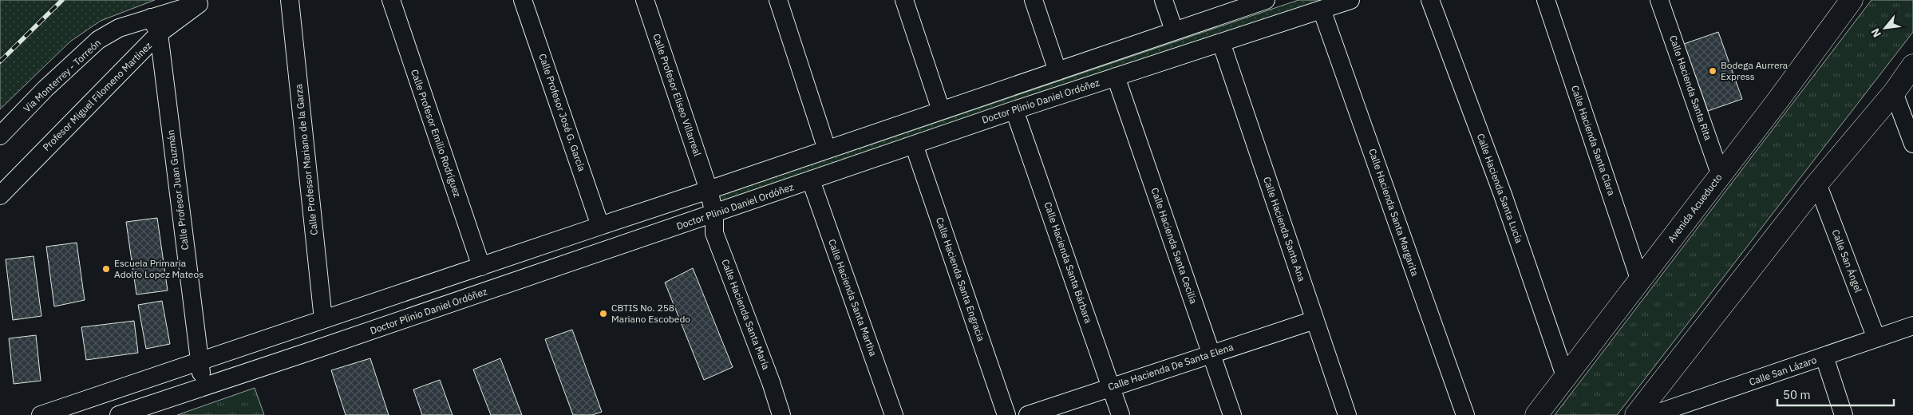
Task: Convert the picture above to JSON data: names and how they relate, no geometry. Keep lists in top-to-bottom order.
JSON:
{
  "streets": {
    "main road": ["Avenida Acueducto"],
    "street": [
      "Via Monterrey - Torreón",
      "Calle Hacienda Santa Rita",
      "Calle Profesor Eliseo Villarreal",
      "Profesor Miguel Filomeno Martínez",
      "Doctor Plinio Daniel Ordóñez",
      "Calle Profesor José G. García",
      "Calle Profesor Emilio Rodríguez",
      "Calle Hacienda Santa Clara",
      "Calle Professor Mariano de la Garza",
      "Calle Hacienda Santa Lucía",
      "Calle Profesor Juan Guzmán",
      "Calle Hacienda Santa Margarita",
      "Calle Hacienda Santa Ana",
      "Calle Hacienda Santa Cecilia",
      "Calle San Ángel",
      "Calle Hacienda Santa Bárbara",
      "Calle Hacienda Santa Engracia",
      "Calle Hacienda Santa Martha",
      "Calle Hacienda Santa María",
      "Calle Hacienda De Santa Elena",
      "Calle San Lázaro"
    ]
  },
  "crossings": [
    ["Via Monterrey - Torreón", "Profesor Miguel Filomeno Martínez"],
    ["Via Monterrey - Torreón", "Calle Profesor Juan Guzmán"],
    ["Calle Hacienda Santa Rita", "Avenida Acueducto"],
    ["Calle Profesor Eliseo Villarreal", "Doctor Plinio Daniel Ordóñez"],
    ["Calle Profesor Eliseo Villarreal", "Calle Hacienda Santa María"],
    ["Profesor Miguel Filomeno Martínez", "Calle Profesor Juan Guzmán"],
    ["Doctor Plinio Daniel Ordóñez", "Calle Profesor Juan Guzmán"],
    ["Doctor Plinio Daniel Ordóñez", "Calle Hacienda Santa Margarita"],
    ["Doctor Plinio Daniel Ordóñez", "Calle Hacienda Santa Ana"],
    ["Doctor Plinio Daniel Ordóñez", "Calle Hacienda Santa Cecilia"],
    ["Doctor Plinio Daniel Ordóñez", "Calle Hacienda Santa Bárbara"],
    ["Doctor Plinio Daniel Ordóñez", "Calle Hacienda Santa Engracia"],
    ["Doctor Plinio Daniel Ordóñez", "Calle Hacienda Santa Martha"],
    ["Doctor Plinio Daniel Ordóñez", "Calle Hacienda Santa María"],
    ["Calle Hacienda Santa Clara", "Avenida Acueducto"],
    ["Calle Hacienda Santa Lucía", "Avenida Acueducto"],
    ["Calle Hacienda Santa Ana", "Calle Hacienda De Santa Elena"],
    ["Calle Hacienda Santa Cecilia", "Calle Hacienda De Santa Elena"],
    ["Calle San Ángel", "Calle San Lázaro"],
    ["Calle Hacienda Santa Bárbara", "Calle Hacienda De Santa Elena"]
  ],
  "places": ["Bodega Aurrera Express", "Escuela Primaria Adolfo Lopez Mateos", "CBTIS No. 258 Mariano Escobedo"],
  "scale_bar": "50 m",
  "north": "bottom left"
}
